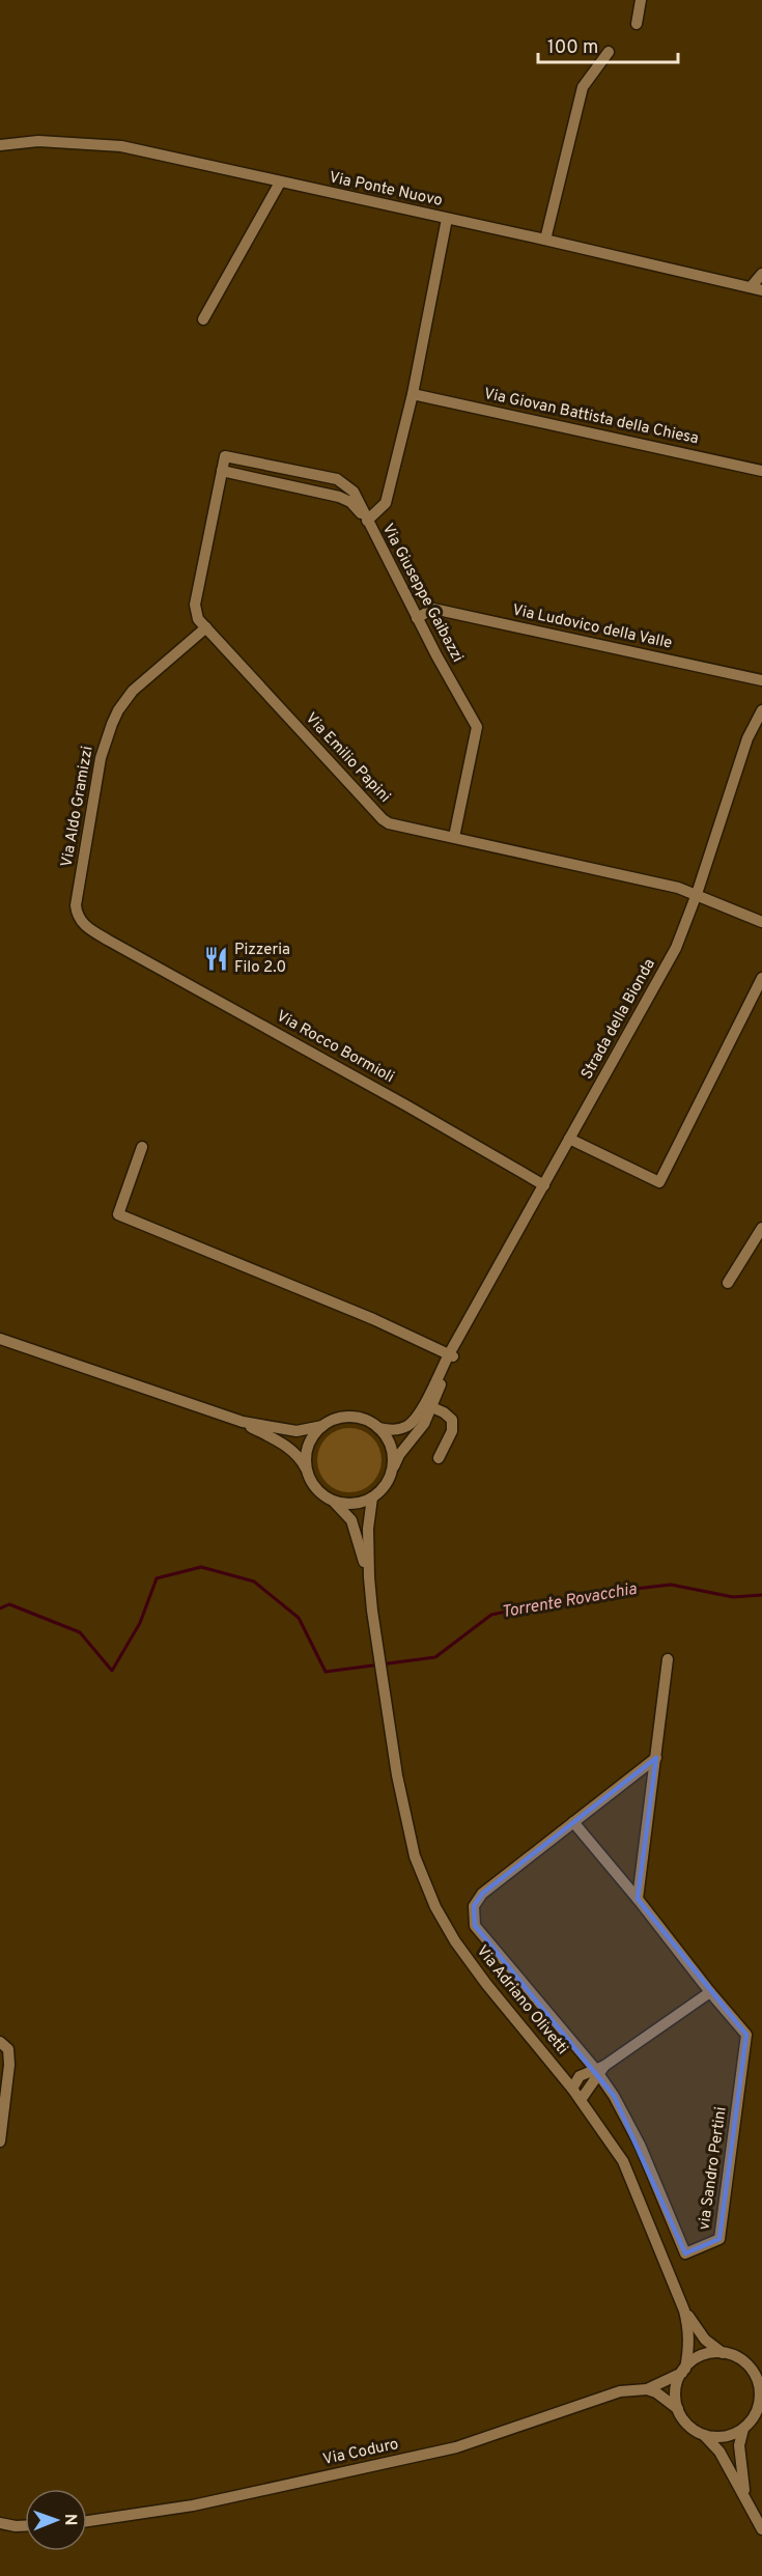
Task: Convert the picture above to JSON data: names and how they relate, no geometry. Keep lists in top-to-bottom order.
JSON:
{
  "streets": {
    "street": [
      "Via Ponte Nuovo",
      "Via Giovan Battista della Chiesa",
      "Via Giuseppe Gaibazzi",
      "Via Ludovico della Valle",
      "Via Emilio Papini",
      "Via Aldo Gramizzi",
      "Strada della Bionda",
      "Via Rocco Bormioli",
      "Via Adriano Olivetti",
      "via Sandro Pertini",
      "Via Coduro"
    ]
  },
  "crossings": [
    ["Via Ponte Nuovo", "Via Giuseppe Gaibazzi"],
    ["Via Giovan Battista della Chiesa", "Via Giuseppe Gaibazzi"],
    ["Via Giuseppe Gaibazzi", "Via Ludovico della Valle"],
    ["Via Giuseppe Gaibazzi", "Via Emilio Papini"],
    ["Via Emilio Papini", "Via Aldo Gramizzi"],
    ["Via Emilio Papini", "Strada della Bionda"],
    ["Via Aldo Gramizzi", "Via Rocco Bormioli"],
    ["Strada della Bionda", "Via Rocco Bormioli"]
  ],
  "water": ["Torrente Rovacchia"],
  "places": {
    "restaurant": ["Pizzeria Filo 2.0"]
  },
  "scale_bar": "100 m",
  "north": "right"
}
